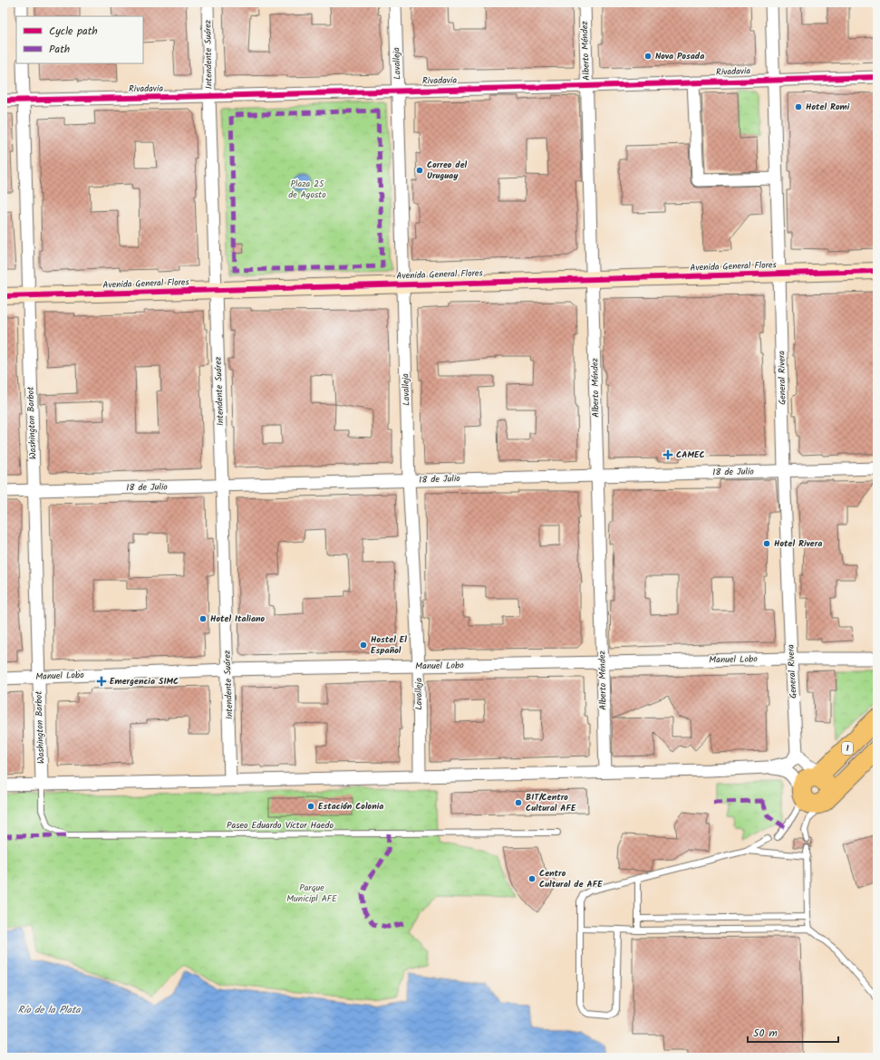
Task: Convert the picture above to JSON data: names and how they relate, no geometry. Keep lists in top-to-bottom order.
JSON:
{
  "streets": {
    "main road": ["1"],
    "street": [
      "Alberto Méndez",
      "Intendente Suárez",
      "Lavalleja",
      "Rivadavia",
      "Avenida General Flores",
      "General Rivera",
      "Washington Barbot",
      "18 de Julio",
      "Manuel Lobo"
    ],
    "lane": ["Paseo Eduardo Víctor Haedo"]
  },
  "crossings": [
    ["Alberto Méndez", "Rivadavia"],
    ["Alberto Méndez", "Avenida General Flores"],
    ["Alberto Méndez", "18 de Julio"],
    ["Alberto Méndez", "Manuel Lobo"],
    ["Intendente Suárez", "Rivadavia"],
    ["Intendente Suárez", "Avenida General Flores"],
    ["Intendente Suárez", "18 de Julio"],
    ["Intendente Suárez", "Manuel Lobo"],
    ["Lavalleja", "Rivadavia"],
    ["Lavalleja", "Avenida General Flores"],
    ["Lavalleja", "18 de Julio"],
    ["Lavalleja", "Manuel Lobo"],
    ["Rivadavia", "General Rivera"],
    ["Rivadavia", "Washington Barbot"],
    ["Avenida General Flores", "General Rivera"],
    ["Avenida General Flores", "Washington Barbot"],
    ["General Rivera", "18 de Julio"],
    ["General Rivera", "Manuel Lobo"],
    ["Washington Barbot", "18 de Julio"],
    ["Washington Barbot", "Manuel Lobo"],
    ["Washington Barbot", "Paseo Eduardo Víctor Haedo"]
  ],
  "water": ["Río de la Plata"],
  "parks": ["Plaza 25 de Agosto", "Parque Municipl AFE"],
  "places": {
    "other": [
      "Nova Posada",
      "Hotel Romi",
      "Correo del Uruguay",
      "Hotel Rivera",
      "Hotel Italiano",
      "Hostel El Español",
      "BIT/Centro Cultural AFE",
      "Estación Colonia",
      "Centro Cultural de AFE"
    ],
    "health": ["CAMEC", "Emergencia SIMC"]
  },
  "legend": ["Cycle path", "Path"],
  "scale_bar": "50 m"
}
